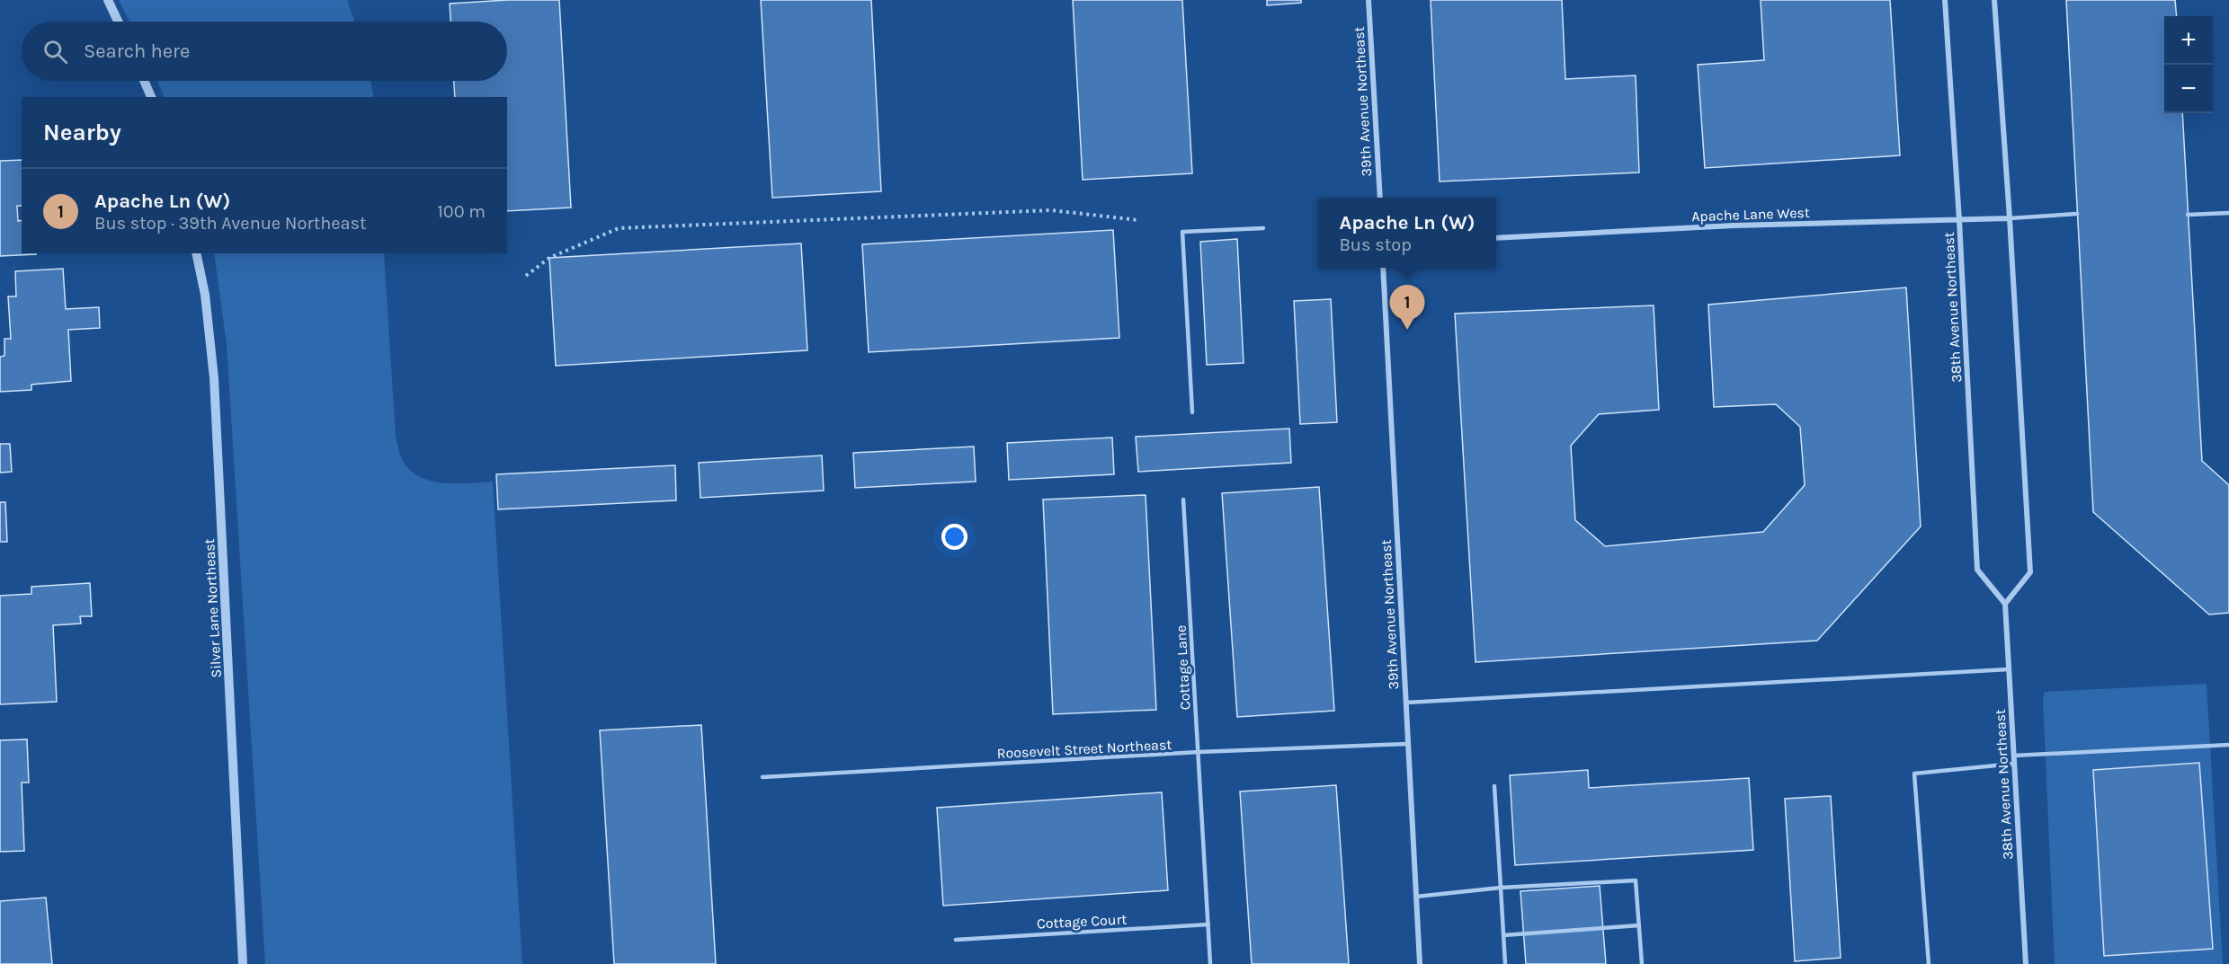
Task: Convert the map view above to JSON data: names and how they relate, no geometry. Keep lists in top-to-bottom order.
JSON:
{
  "streets": {
    "street": [
      "39th Avenue Northeast",
      "Apache Lane West",
      "38th Avenue Northeast",
      "Silver Lane Northeast"
    ],
    "lane": ["Cottage Lane", "Roosevelt Street Northeast", "Cottage Court"]
  },
  "crossings": [
    ["39th Avenue Northeast", "Roosevelt Street Northeast"],
    ["Apache Lane West", "38th Avenue Northeast"],
    ["Cottage Lane", "Roosevelt Street Northeast"],
    ["Cottage Lane", "Cottage Court"]
  ],
  "page": {
    "map_buttons": ["+", "−"],
    "search": "Search here",
    "heading": "Nearby",
    "list": [
      {
        "mark": "1",
        "name": "Apache Ln (W)",
        "note": "Bus stop · 39th Avenue Northeast",
        "value": "100 m"
      }
    ],
    "popup": ["Apache Ln (W)", "Bus stop"],
    "pins": "1"
  }
}
